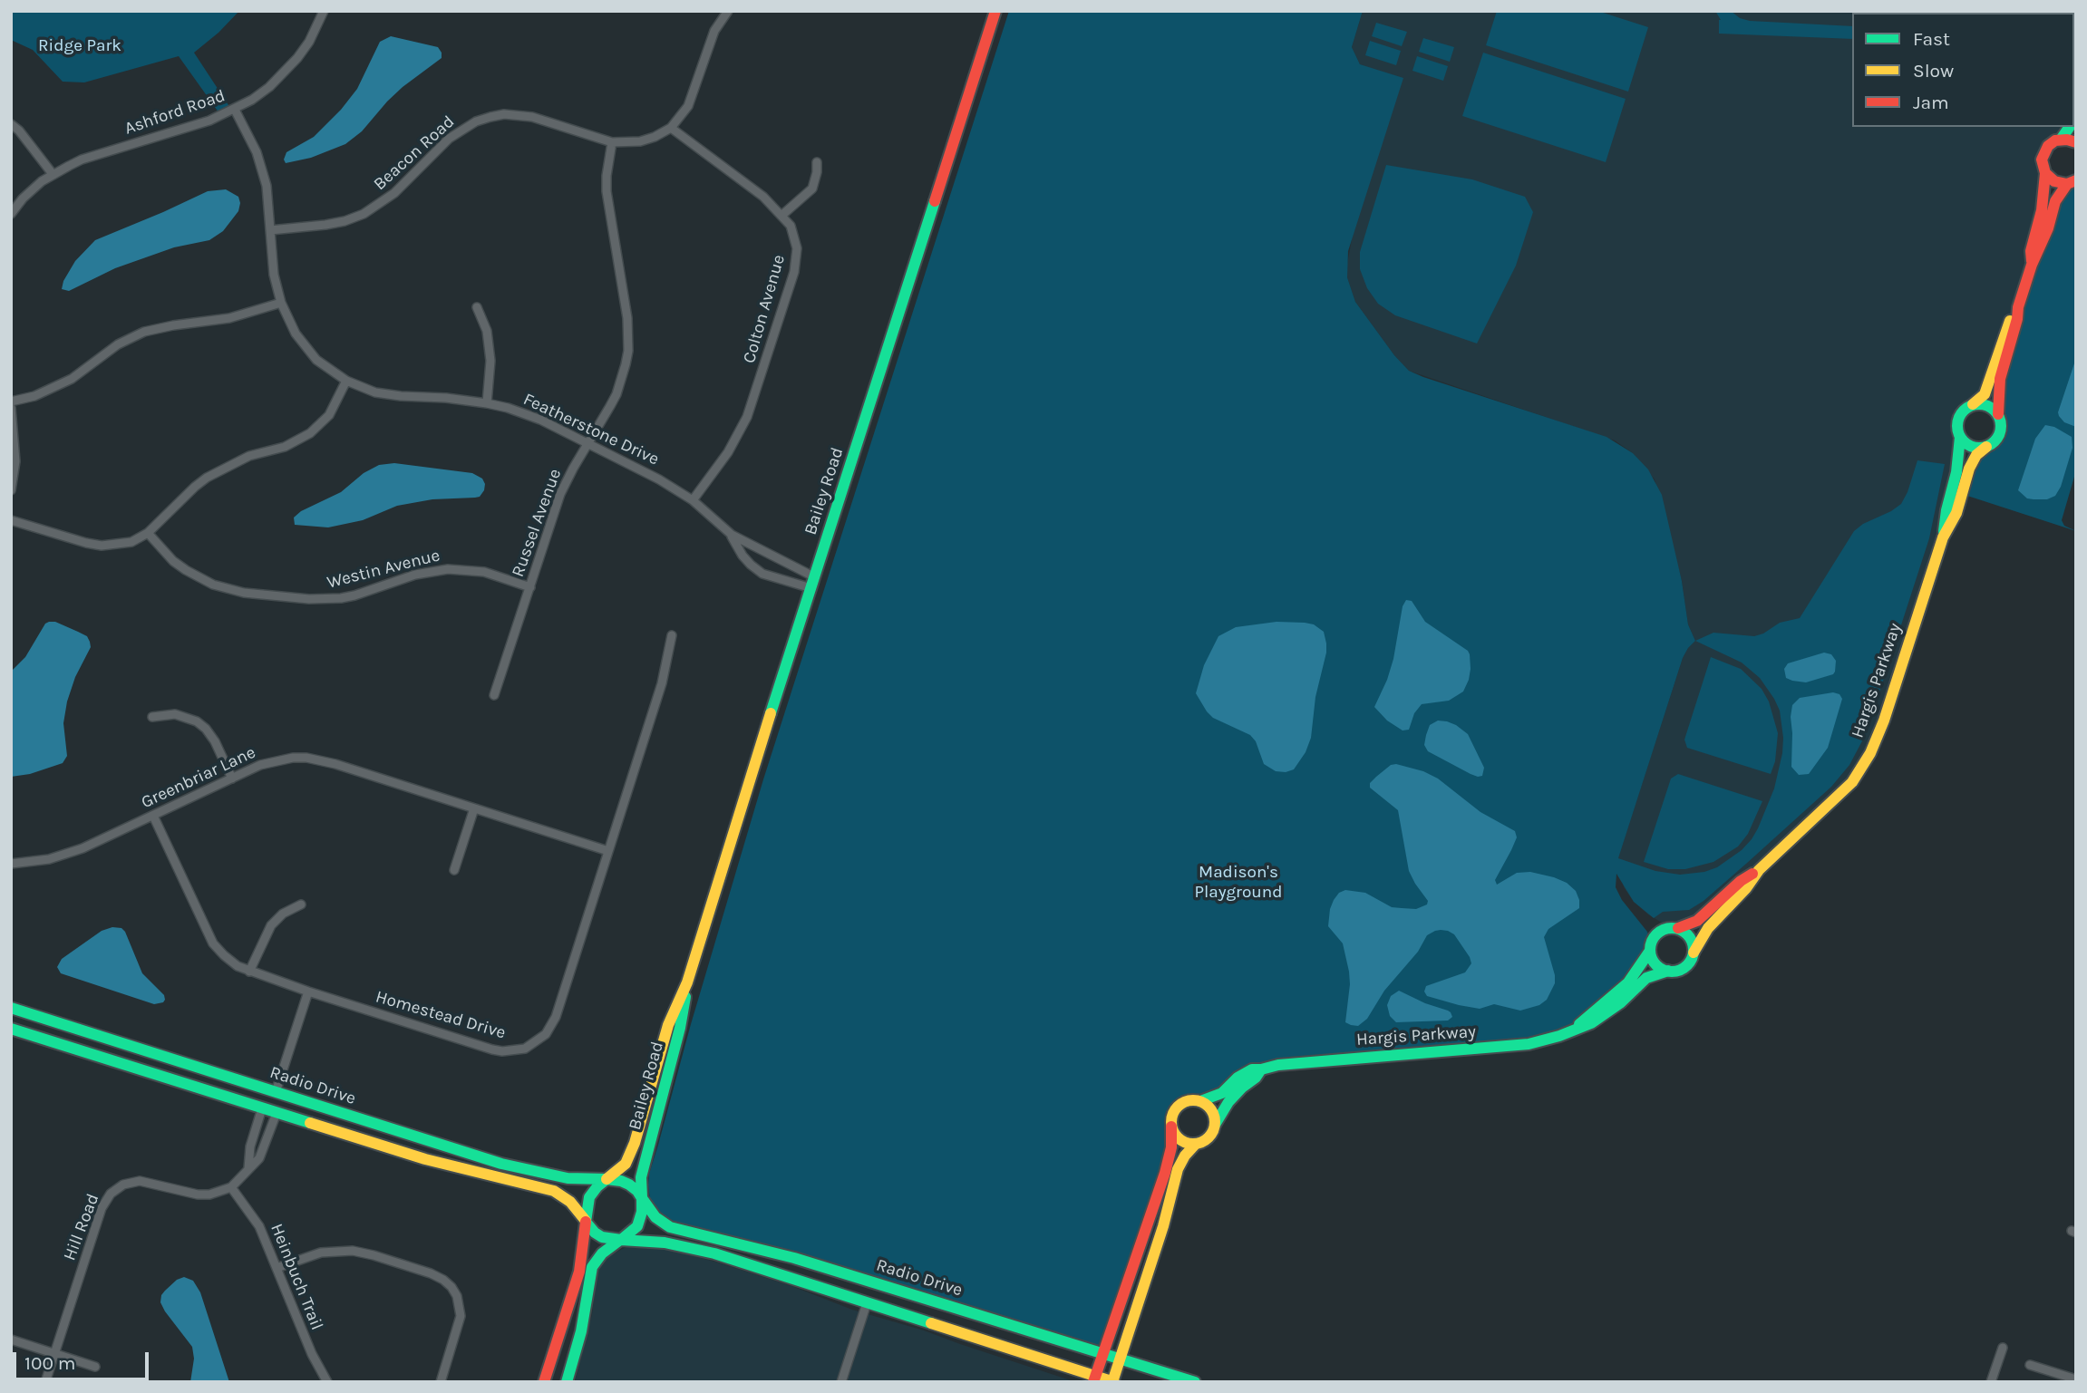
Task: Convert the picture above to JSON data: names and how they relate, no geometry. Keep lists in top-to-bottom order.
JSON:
{
  "streets": {
    "main road": ["Bailey Road", "Hargis Parkway", "Radio Drive"],
    "street": [
      "Ashford Road",
      "Beacon Road",
      "Colton Avenue",
      "Featherstone Drive",
      "Russel Avenue",
      "Westin Avenue",
      "Greenbriar Lane",
      "Homestead Drive",
      "Hill Road",
      "Heinbuch Trail"
    ]
  },
  "crossings": [
    ["Ashford Road", "Featherstone Drive"],
    ["Beacon Road", "Colton Avenue"],
    ["Beacon Road", "Featherstone Drive"],
    ["Beacon Road", "Russel Avenue"],
    ["Colton Avenue", "Featherstone Drive"],
    ["Featherstone Drive", "Bailey Road"],
    ["Featherstone Drive", "Russel Avenue"],
    ["Bailey Road", "Radio Drive"],
    ["Russel Avenue", "Westin Avenue"],
    ["Greenbriar Lane", "Homestead Drive"],
    ["Hill Road", "Heinbuch Trail"]
  ],
  "parks": ["Ridge Park", "Madison's Playground"],
  "legend": ["Fast", "Slow", "Jam"],
  "scale_bar": "100 m"
}
